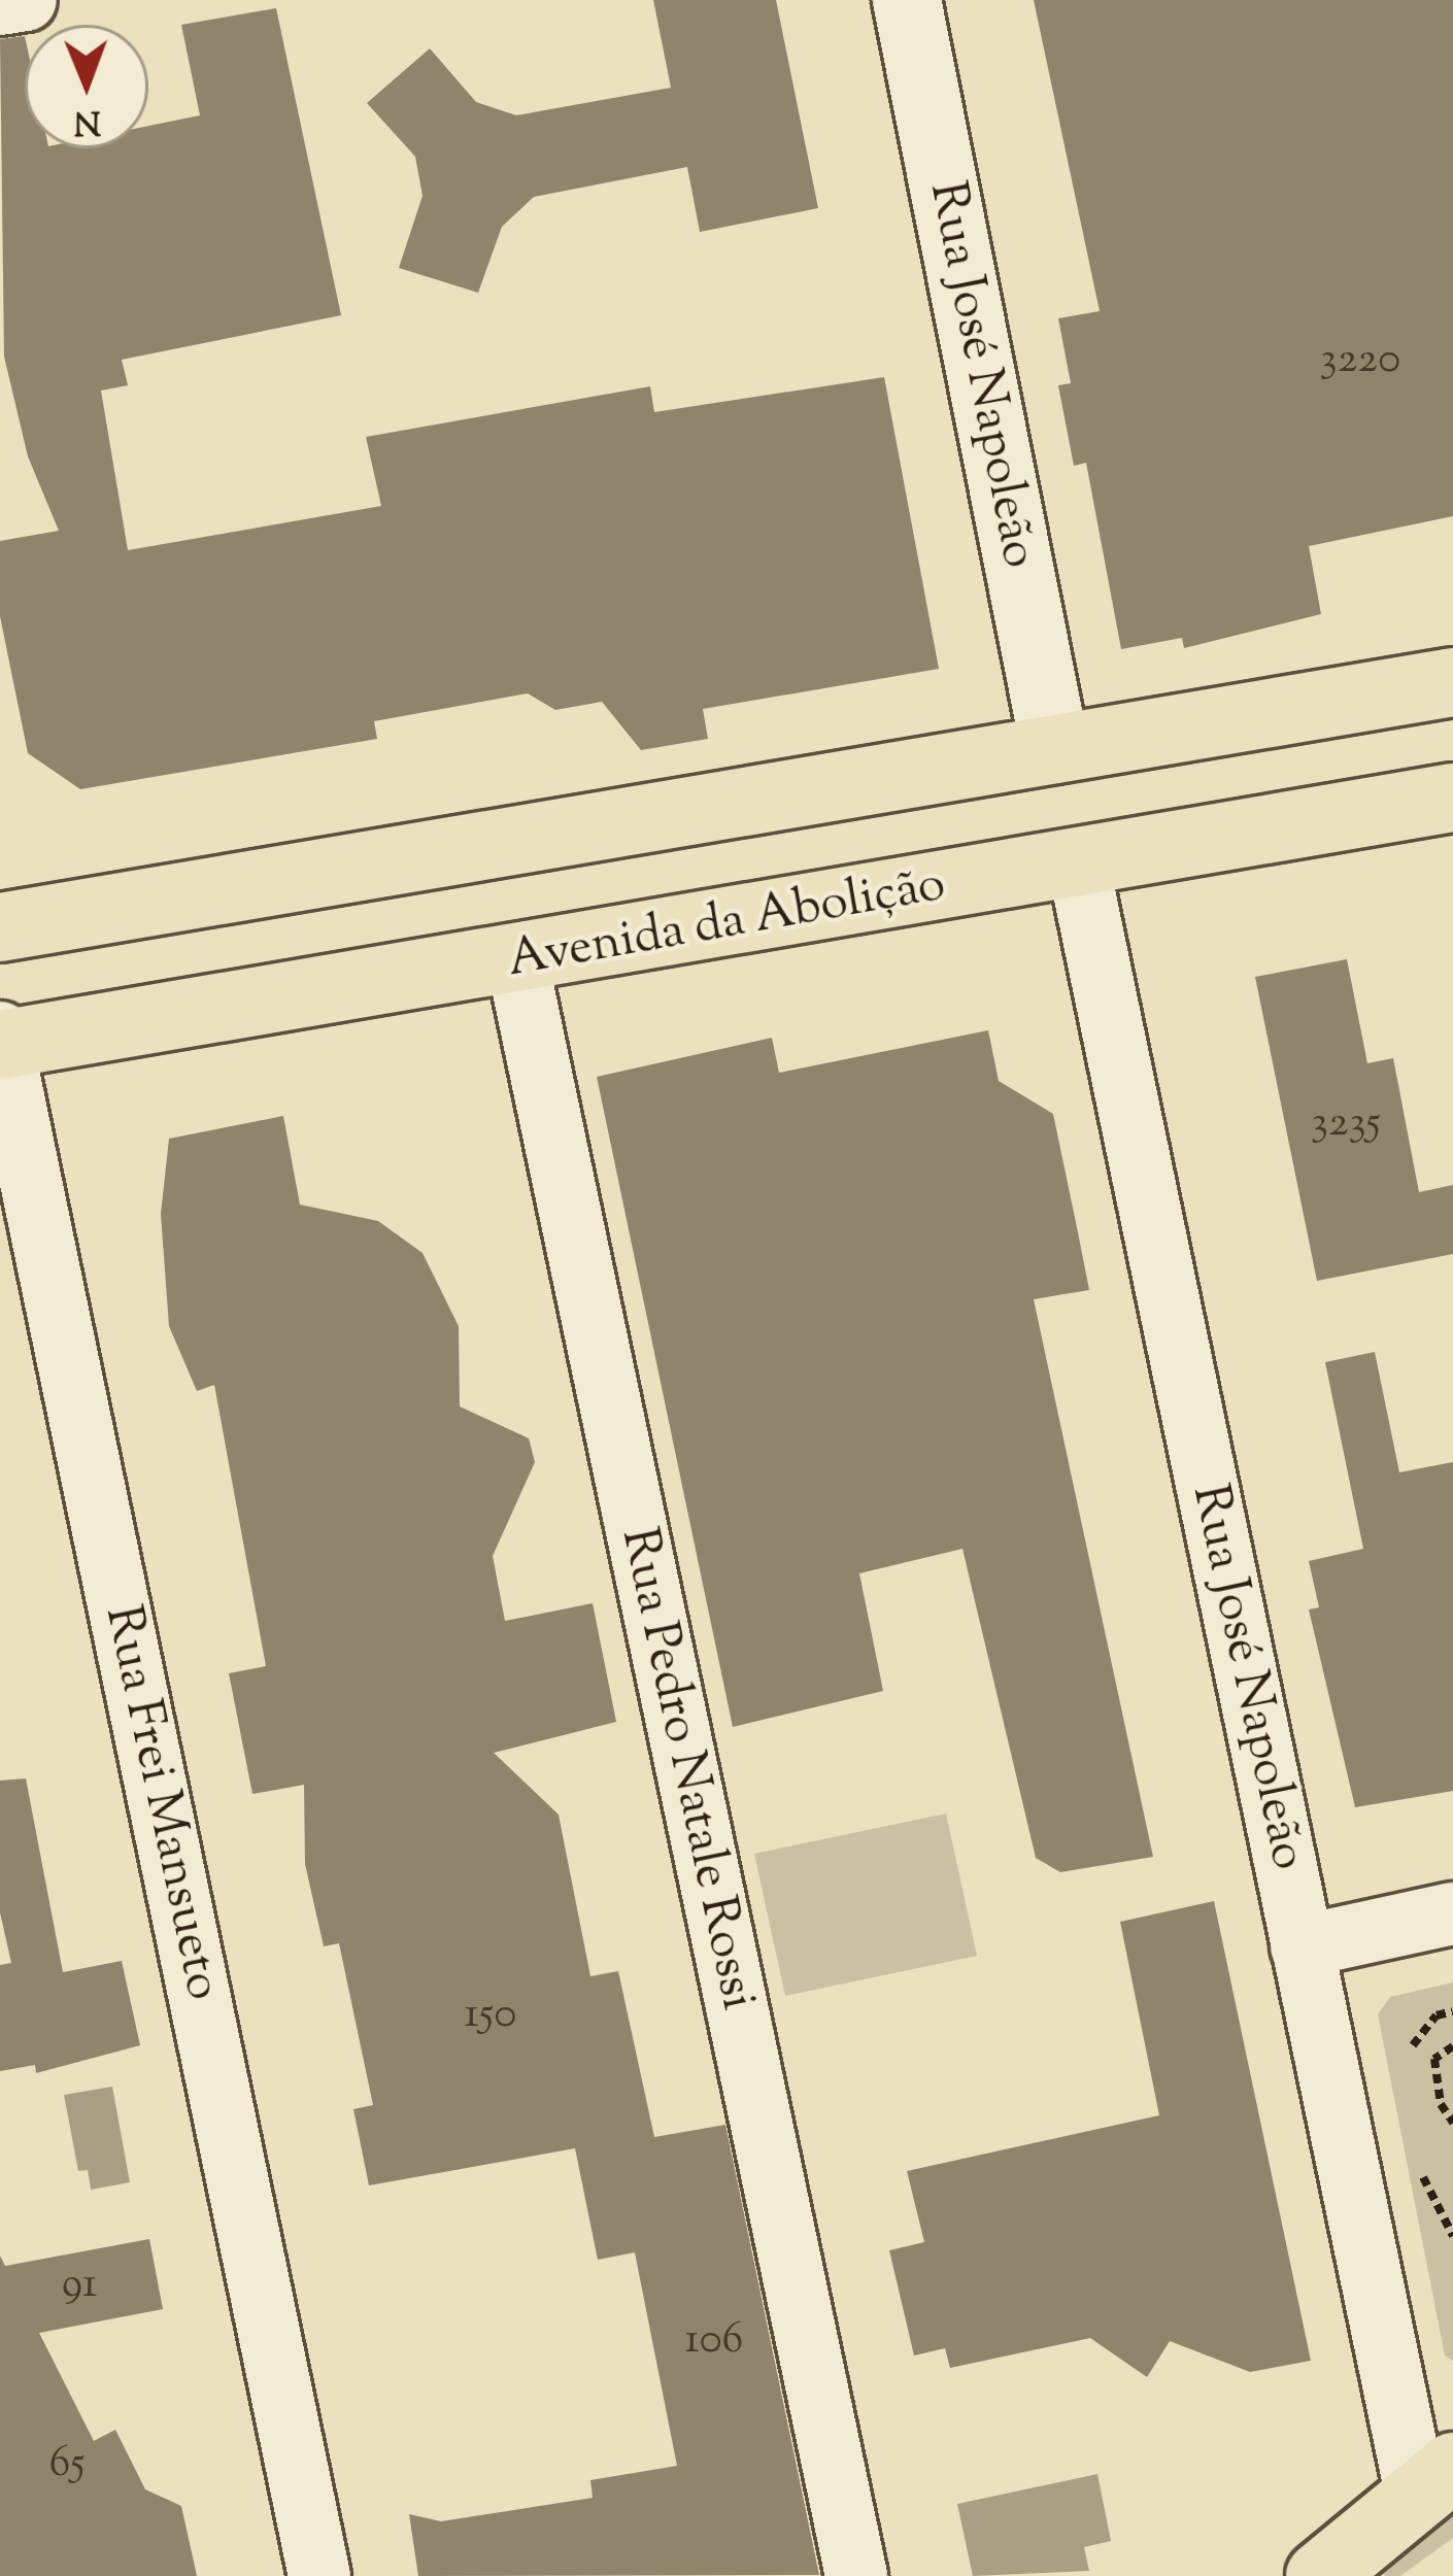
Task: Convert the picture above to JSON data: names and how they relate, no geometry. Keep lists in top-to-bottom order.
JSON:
{
  "streets": {
    "main road": ["Avenida da Abolição"],
    "street": ["Rua José Napoleão", "Rua Pedro Natale Rossi", "Rua Frei Mansueto"]
  },
  "crossings": [
    ["Rua José Napoleão", "Avenida da Abolição"],
    ["Avenida da Abolição", "Rua Pedro Natale Rossi"],
    ["Avenida da Abolição", "Rua Frei Mansueto"]
  ],
  "house_numbers": [
    "3220",
    "3235",
    "150",
    "91",
    "106",
    "65"
  ],
  "north": "bottom"
}
